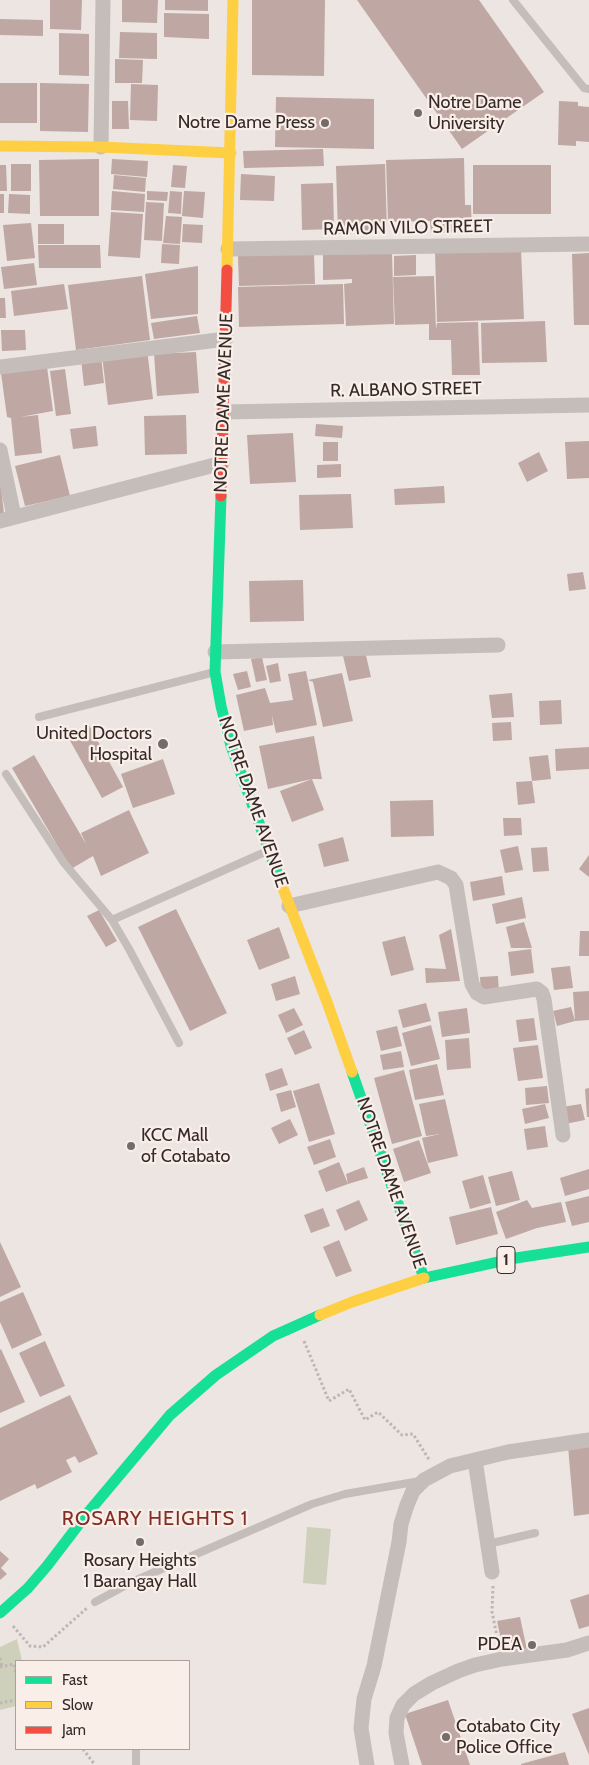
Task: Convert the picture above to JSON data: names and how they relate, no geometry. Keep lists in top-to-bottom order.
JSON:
{
  "streets": {
    "main road": ["NOTRE DAME AVENUE", "1"],
    "street": ["RAMON VILO STREET", "R. ALBANO STREET"]
  },
  "crossings": [
    ["RAMON VILO STREET", "NOTRE DAME AVENUE"],
    ["R. ALBANO STREET", "NOTRE DAME AVENUE"],
    ["NOTRE DAME AVENUE", "1"]
  ],
  "districts": ["ROSARY HEIGHTS 1"],
  "places": [
    "Notre Dame University",
    "Notre Dame Press",
    "United Doctors Hospital",
    "KCC Mall of Cotabato",
    "Rosary Heights 1 Barangay Hall",
    "PDEA",
    "Cotabato City Police Office"
  ],
  "legend": ["Fast", "Slow", "Jam"]
}
